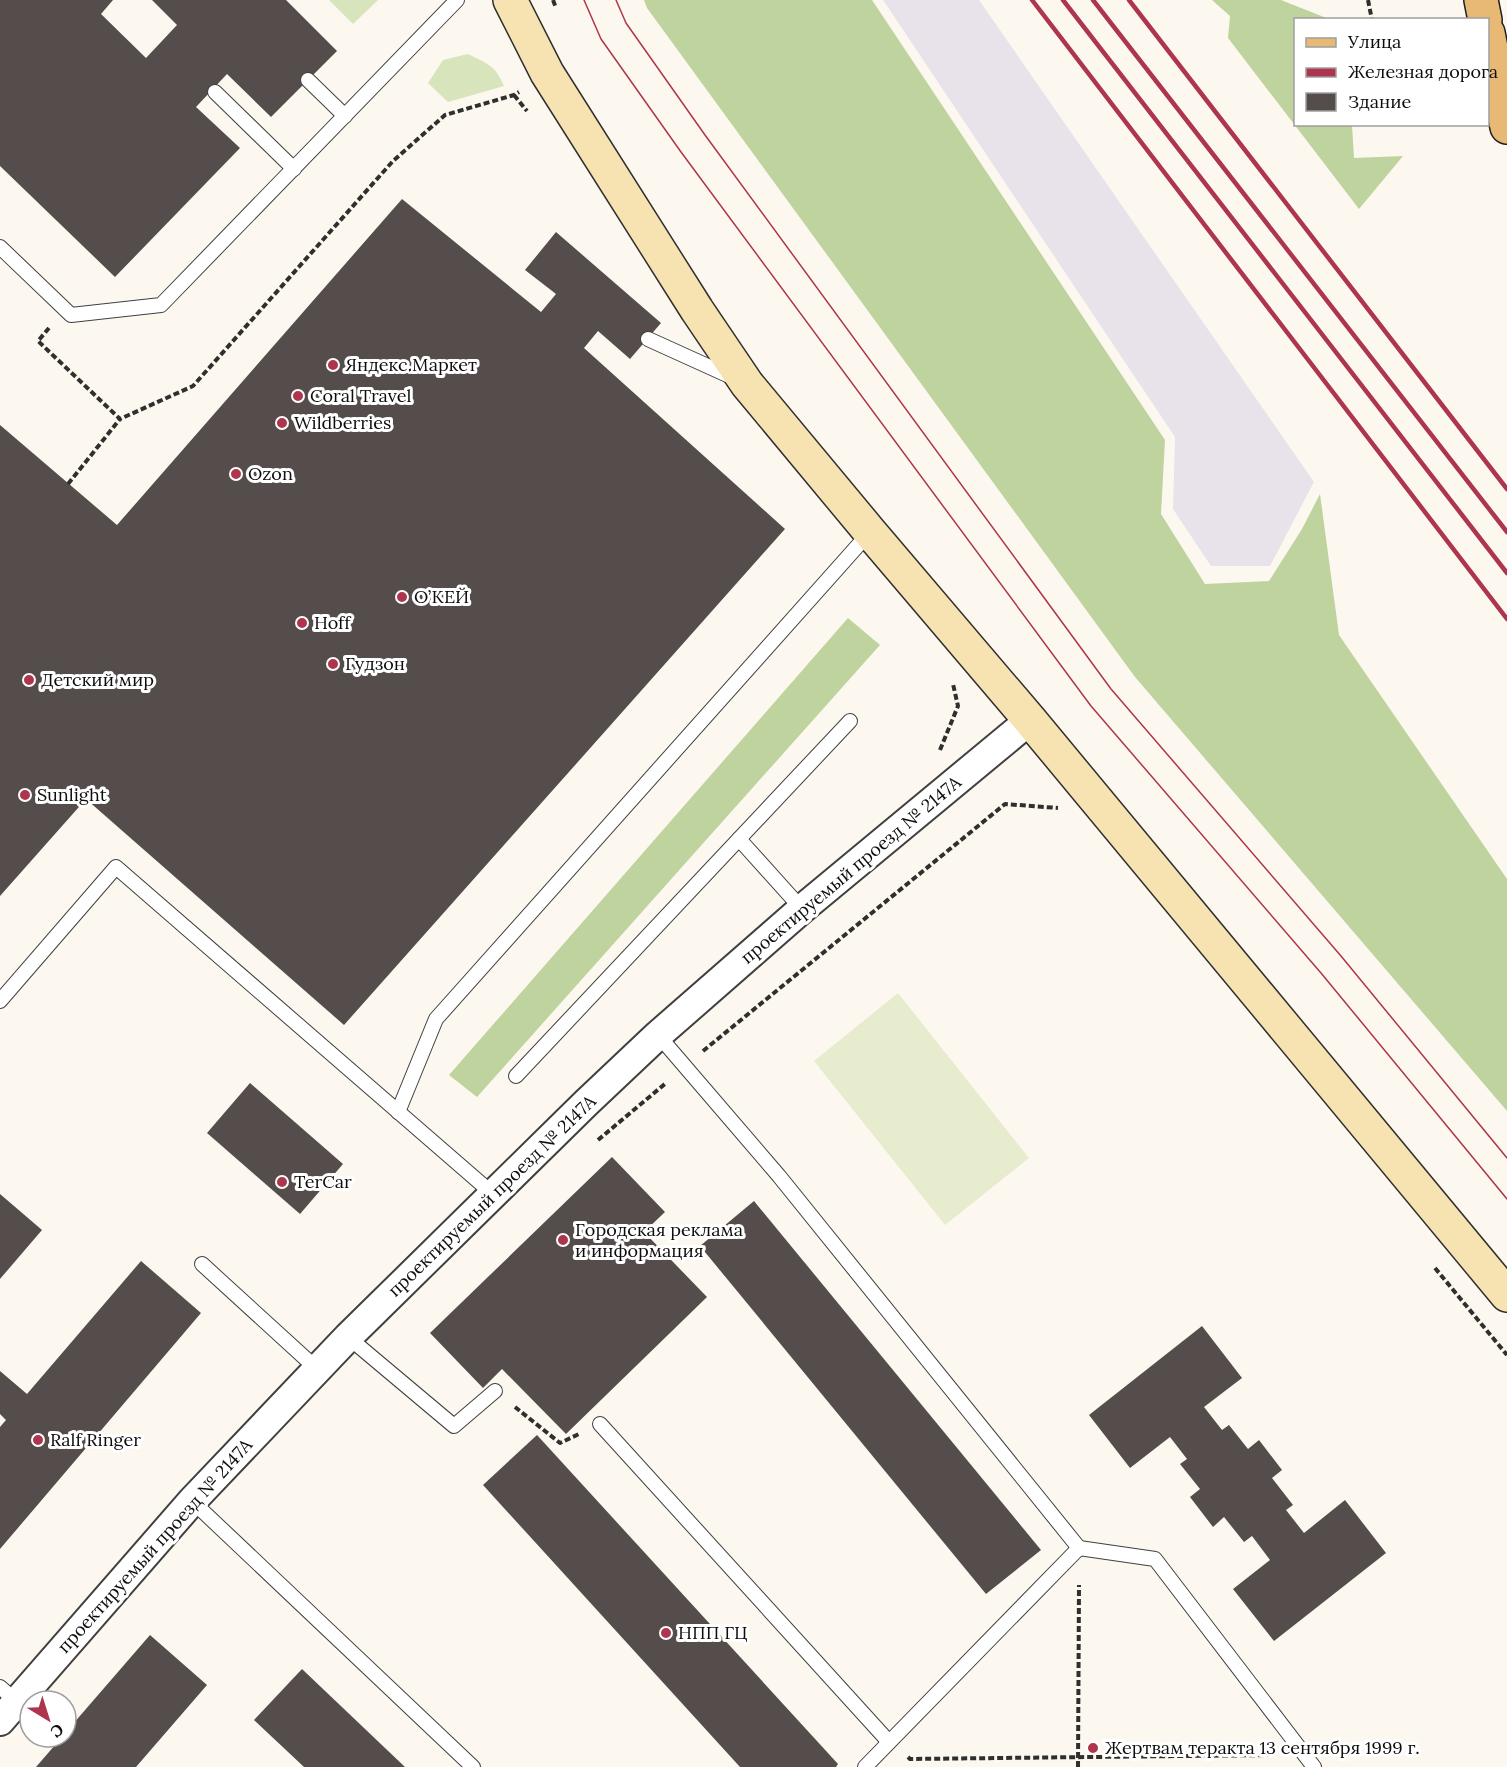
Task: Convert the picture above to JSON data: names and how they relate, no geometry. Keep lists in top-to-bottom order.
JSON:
{
  "streets": {
    "street": ["проектируемый проезд № 2147А"]
  },
  "places": [
    "Яндекс.Маркет",
    "Coral Travel",
    "Wildberries",
    "Ozon",
    "О’КЕЙ",
    "Hoff",
    "Гудзон",
    "Детский мир",
    "Sunlight",
    "TerCar",
    "Городская реклама и информация",
    "Ralf Ringer",
    "НПП ГЦ",
    "Жертвам теракта 13 сентября 1999 г."
  ],
  "legend": ["Улица", "Железная дорога", "Здание"],
  "north": "bottom right"
}
